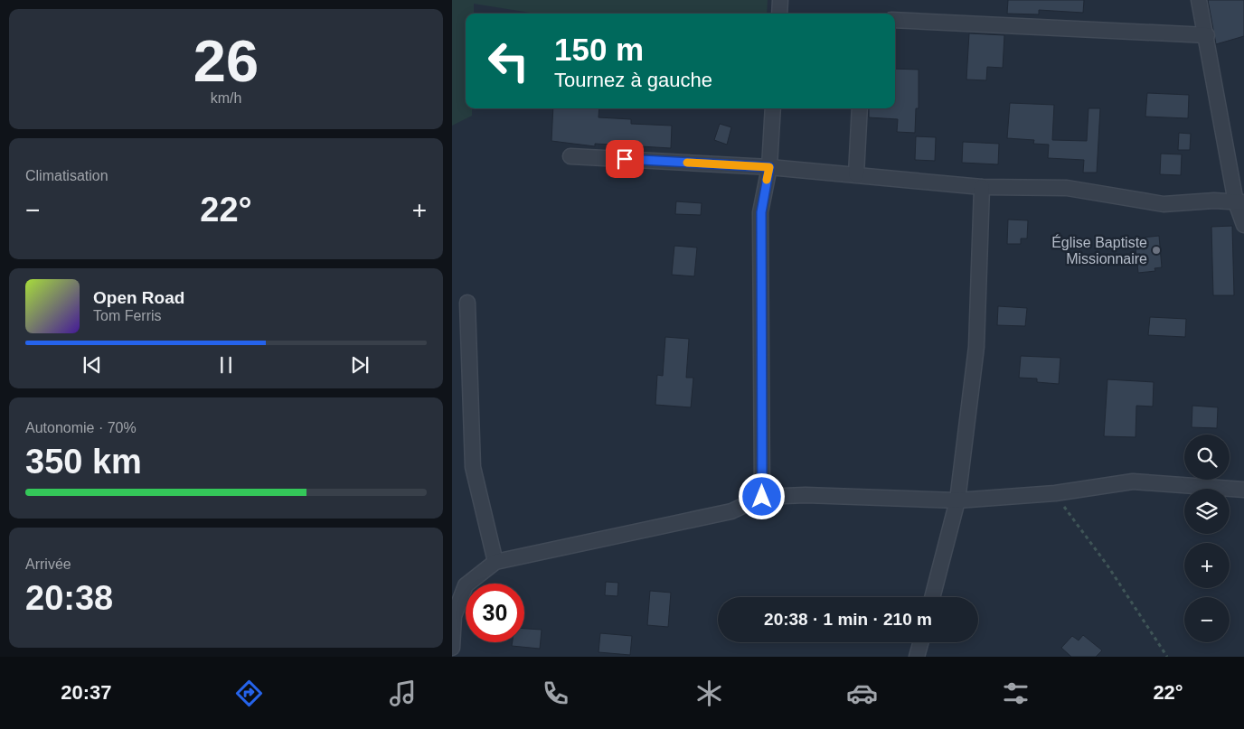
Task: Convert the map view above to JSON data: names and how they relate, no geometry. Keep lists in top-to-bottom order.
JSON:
{
  "places": ["Église Baptiste Missionnaire"],
  "page": {
    "tile": [
      ["26", "km/h"],
      "Climatisation",
      ["Autonomie · 70%", "350 km"],
      ["Arrivée", "20:38"]
    ],
    "turn": ["150 m", "Tournez à gauche"],
    "heat": ["−", "22°", "+"],
    "song": ["Open Road", "Tom Ferris"],
    "map_buttons": ["+", "−"],
    "limit": "30",
    "trip": "20:38 · 1 min · 210 m",
    "tabs": ["20:37", "22°"]
  }
}
